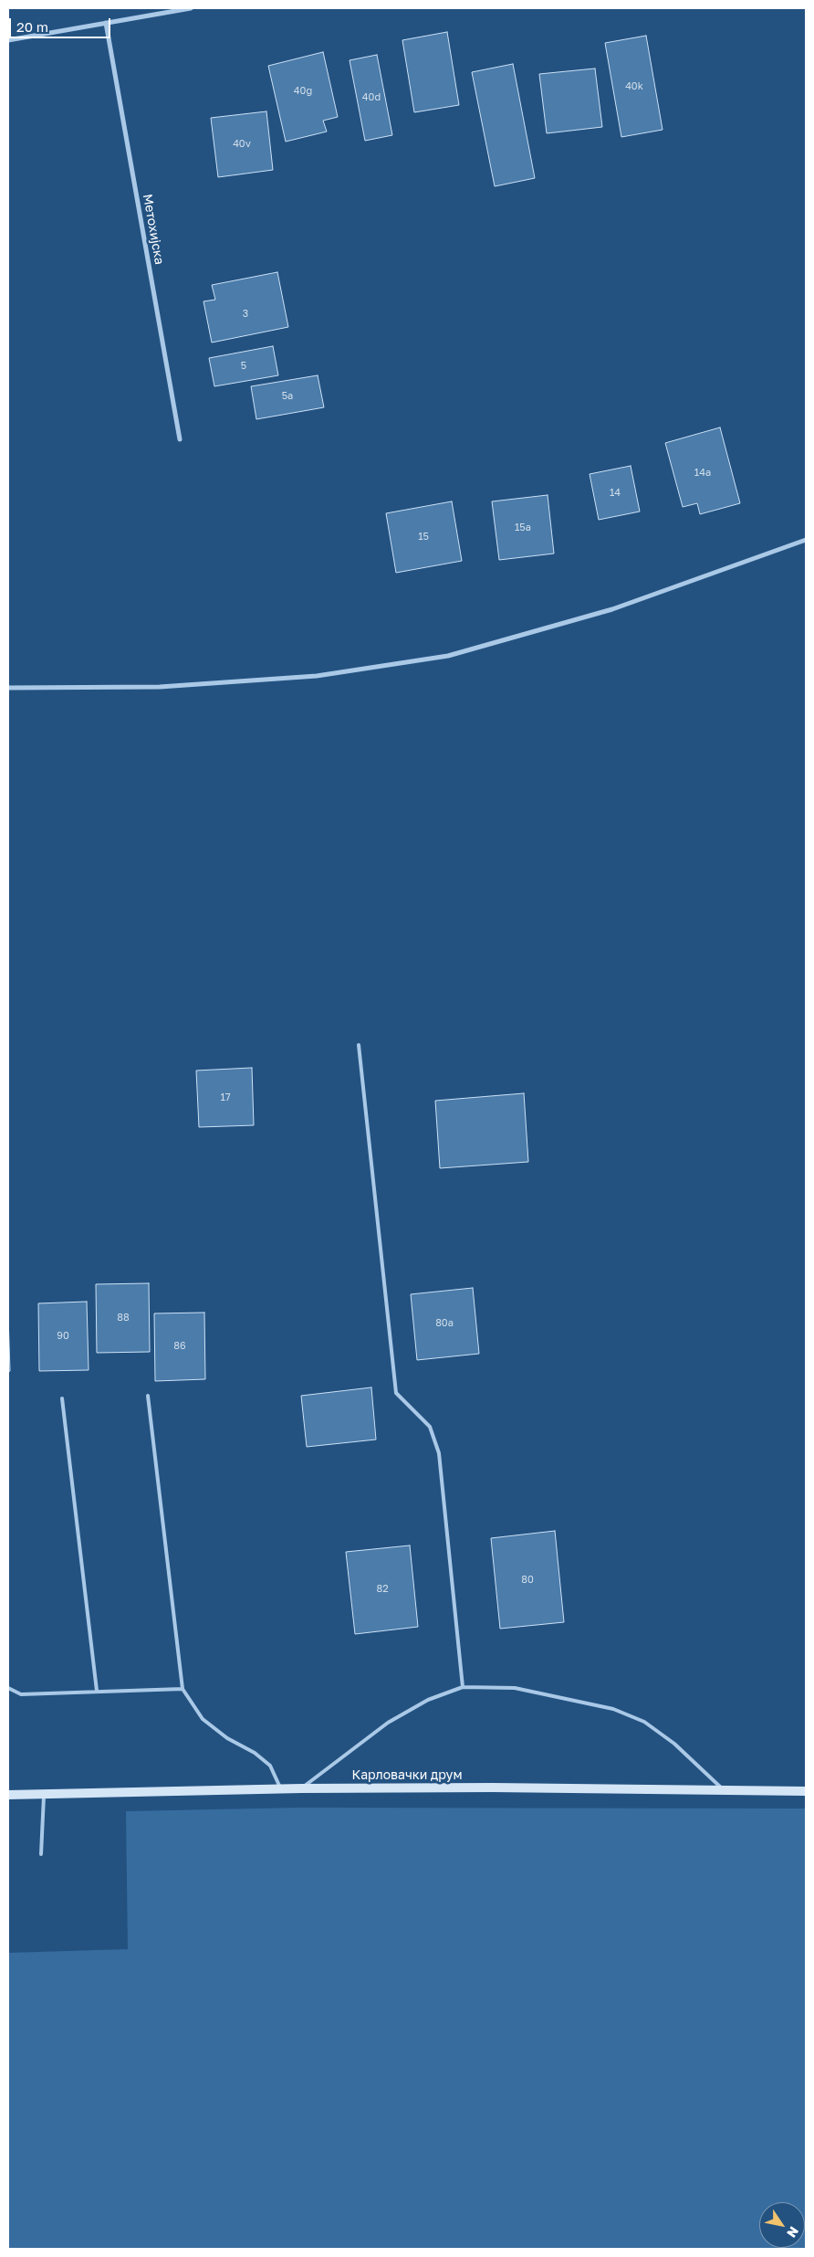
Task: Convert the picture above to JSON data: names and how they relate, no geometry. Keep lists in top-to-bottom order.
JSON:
{
  "streets": {
    "main road": ["Карловачки друм"],
    "street": ["Метохијска"]
  },
  "house_numbers": [
    "40k",
    "40g",
    "40d",
    "40v",
    "3",
    "5",
    "5a",
    "14a",
    "14",
    "15a",
    "15",
    "17",
    "88",
    "80a",
    "90",
    "86",
    "80",
    "82"
  ],
  "scale_bar": "20 m",
  "north": "bottom right"
}
